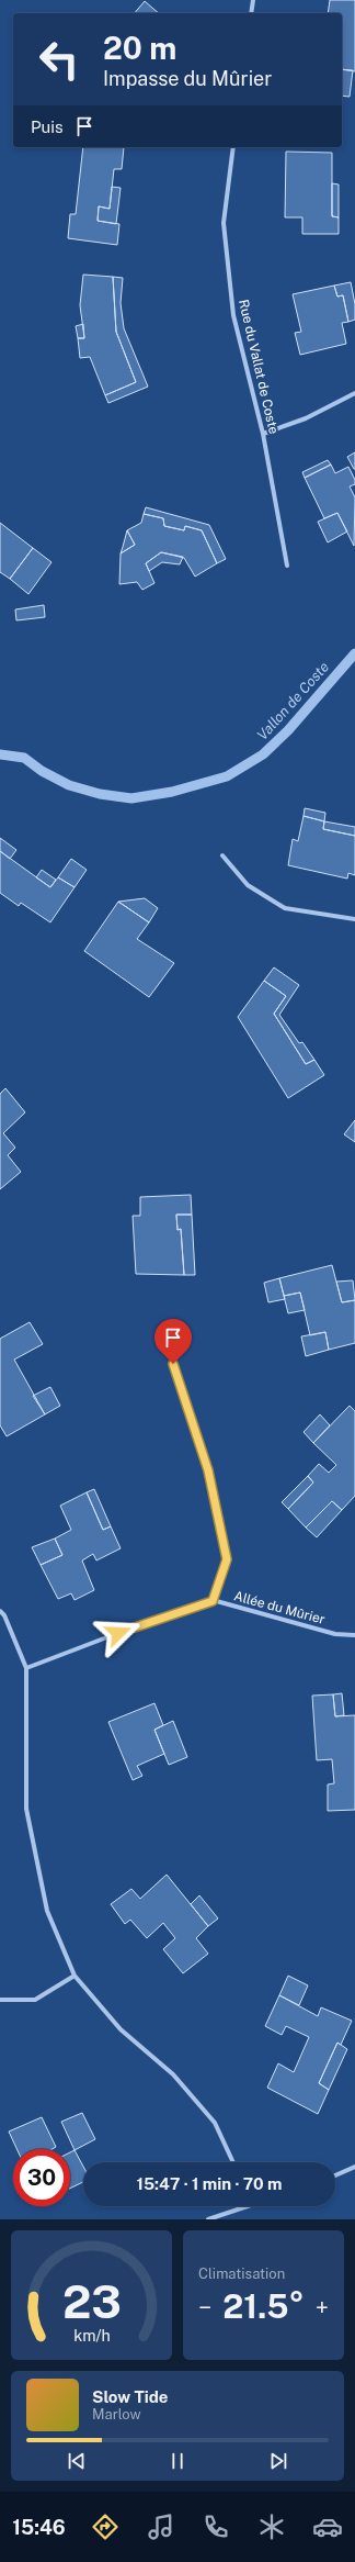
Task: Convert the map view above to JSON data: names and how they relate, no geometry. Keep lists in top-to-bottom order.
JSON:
{
  "streets": {
    "street": ["Rue du Vallat de Coste", "Allée du Mûrier"]
  },
  "water": ["Vallon de Coste"],
  "page": {
    "turn": ["20 m", "Impasse du Mûrier"],
    "then": "Puis",
    "limit": "30",
    "trip": "15:47 · 1 min · 70 m",
    "tile": "Climatisation",
    "heat": ["−", "21.5°", "+"],
    "song": ["Slow Tide", "Marlow"],
    "tabs": "15:46",
    "gauge": ["23", "km/h"]
  }
}
